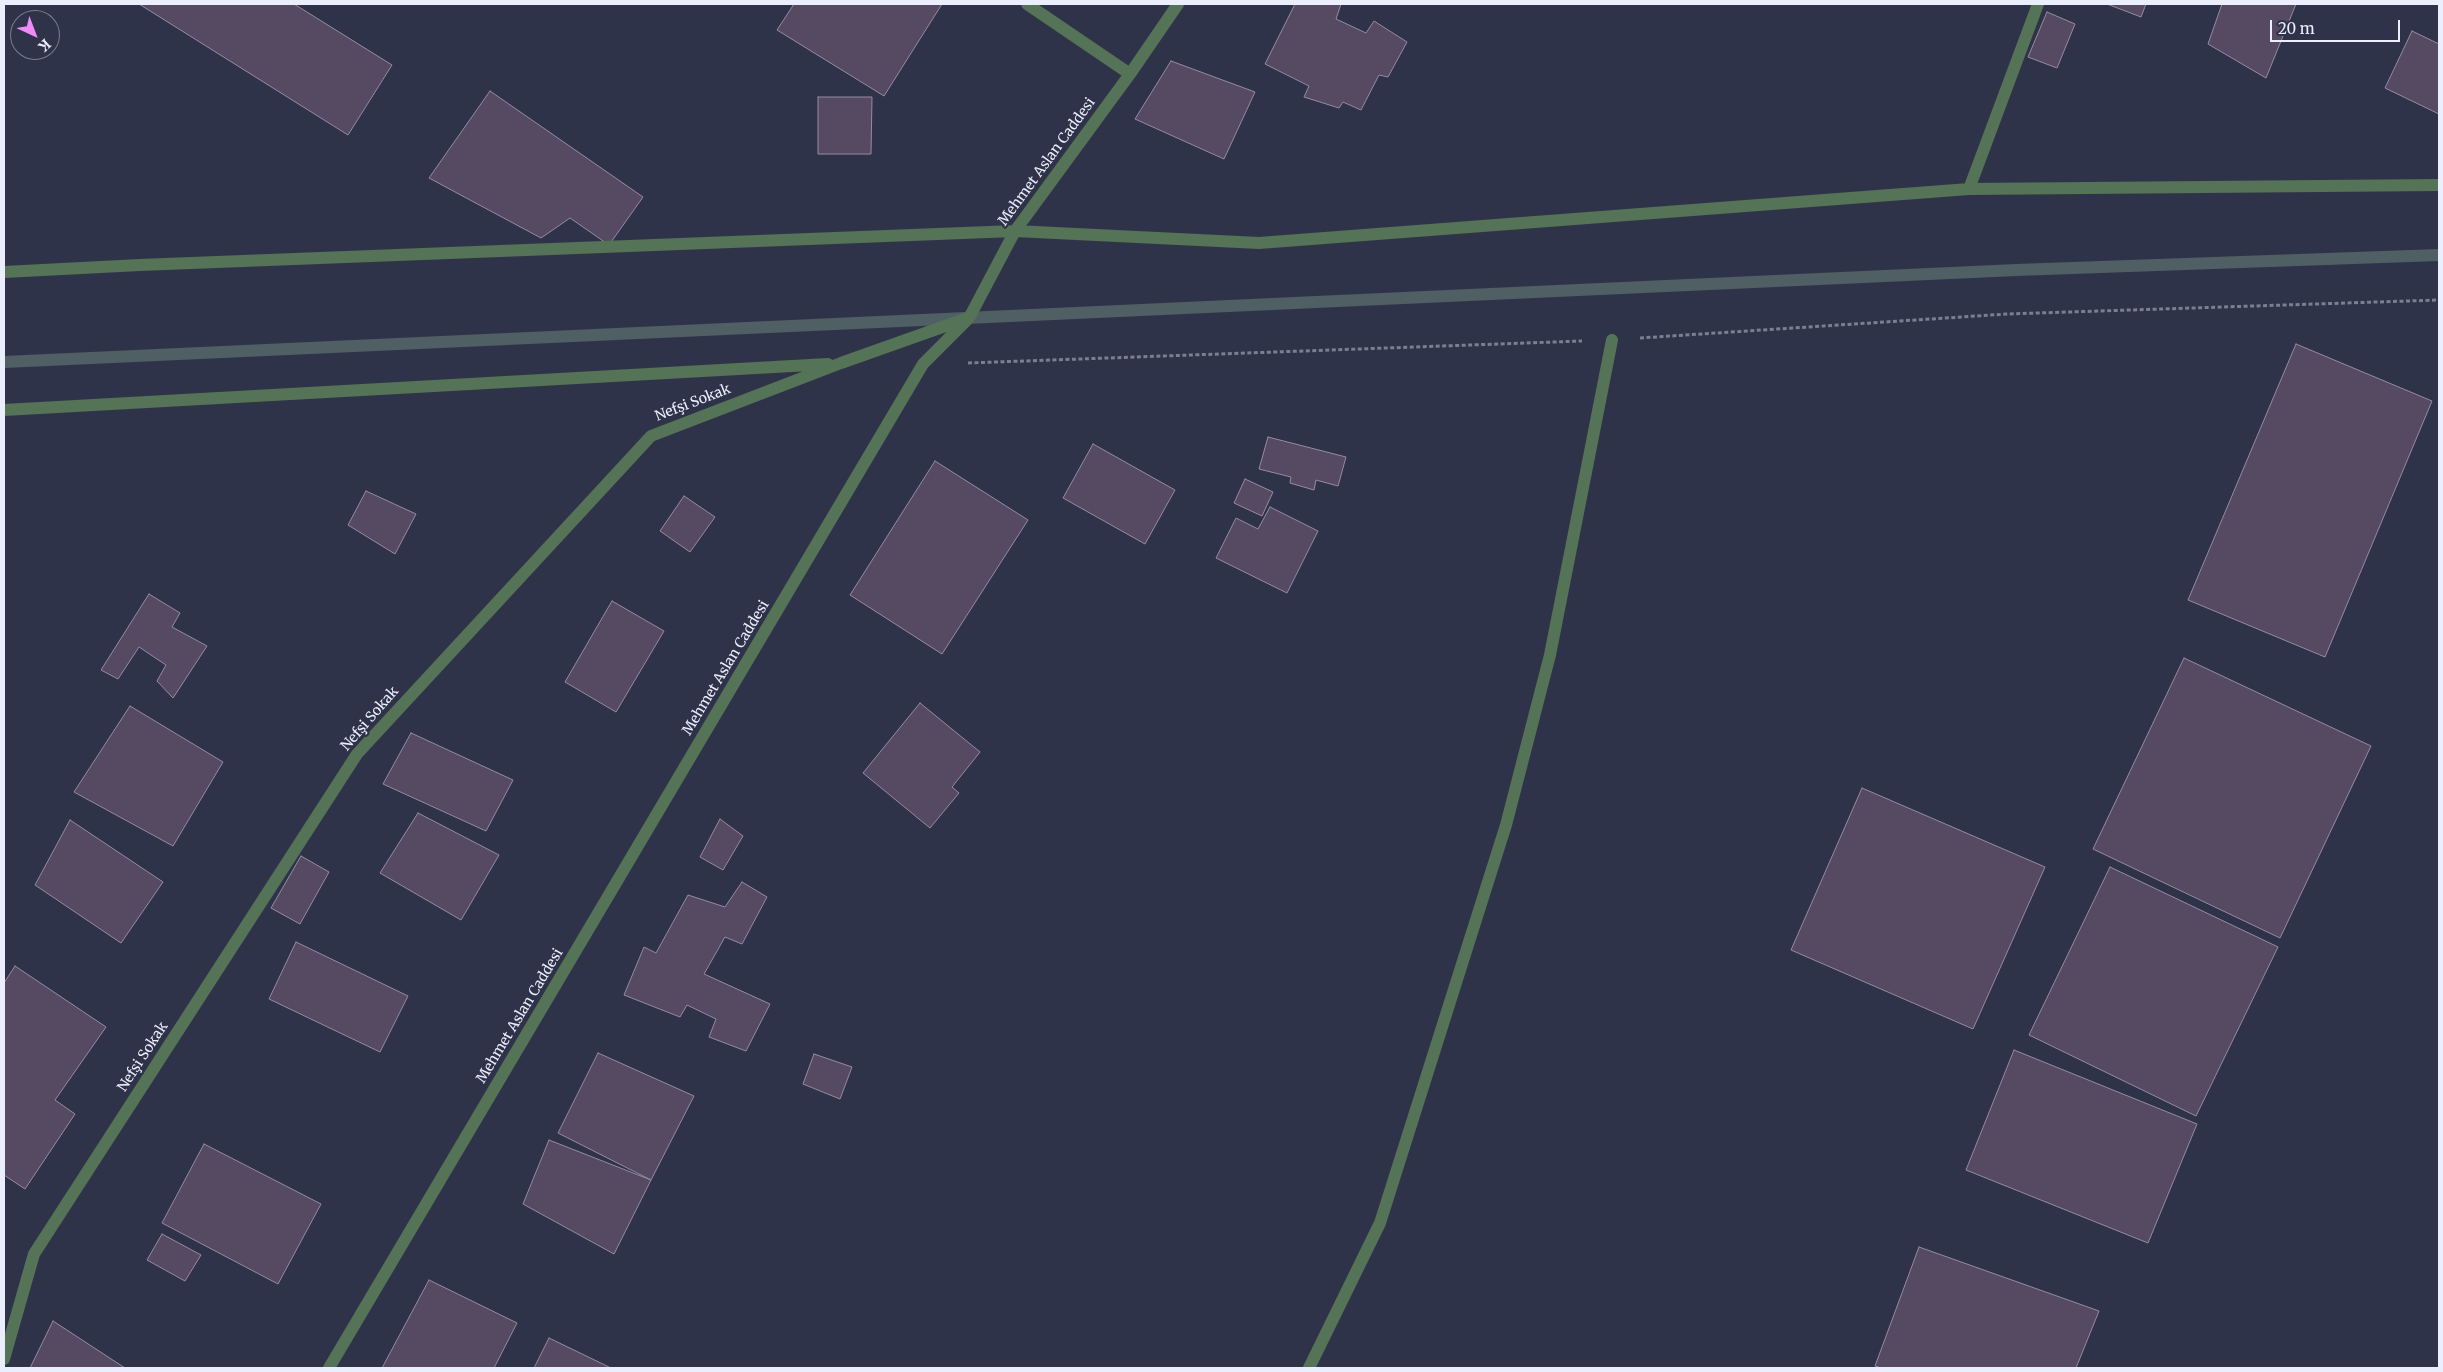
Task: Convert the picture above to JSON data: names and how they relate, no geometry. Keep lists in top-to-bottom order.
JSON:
{
  "streets": {
    "street": ["Mehmet Aslan Caddesi", "Nefşi Sokak"]
  },
  "crossings": [
    ["Mehmet Aslan Caddesi", "Nefşi Sokak"]
  ],
  "scale_bar": "20 m",
  "north": "bottom right"
}
